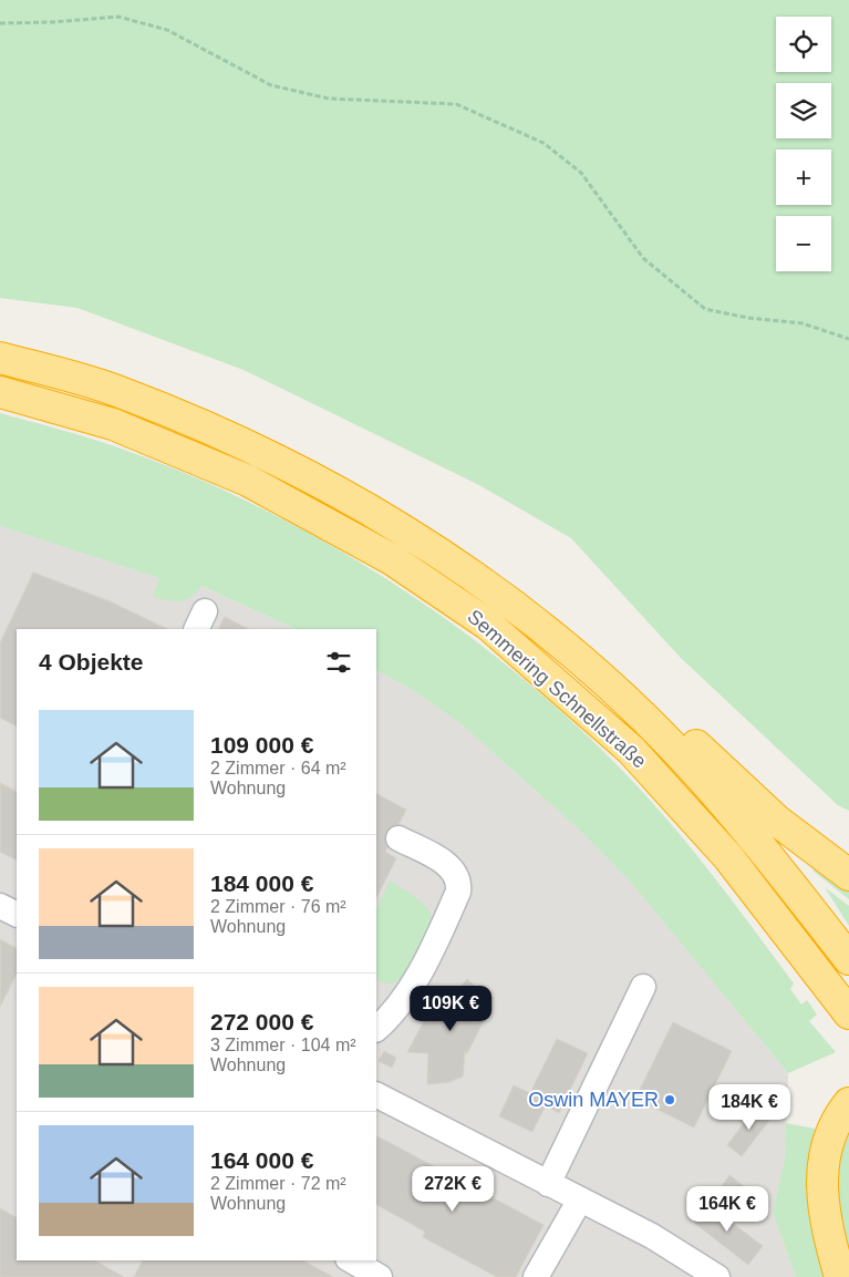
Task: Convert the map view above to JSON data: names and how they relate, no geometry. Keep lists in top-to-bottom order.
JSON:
{
  "streets": {
    "highway": ["Semmering Schnellstraße"]
  },
  "places": ["Oswin MAYER"],
  "page": {
    "map_buttons": ["+", "−"],
    "heading": "4 Objekte",
    "list": [
      {
        "name": "109 000 €",
        "note": "2 Zimmer · 64 m² · Wohnung"
      },
      {
        "name": "184 000 €",
        "note": "2 Zimmer · 76 m² · Wohnung"
      },
      {
        "name": "272 000 €",
        "note": "3 Zimmer · 104 m² · Wohnung"
      },
      {
        "name": "164 000 €",
        "note": "2 Zimmer · 72 m² · Wohnung"
      }
    ],
    "price": [
      "109K €",
      "184K €",
      "272K €",
      "164K €"
    ]
  }
}
